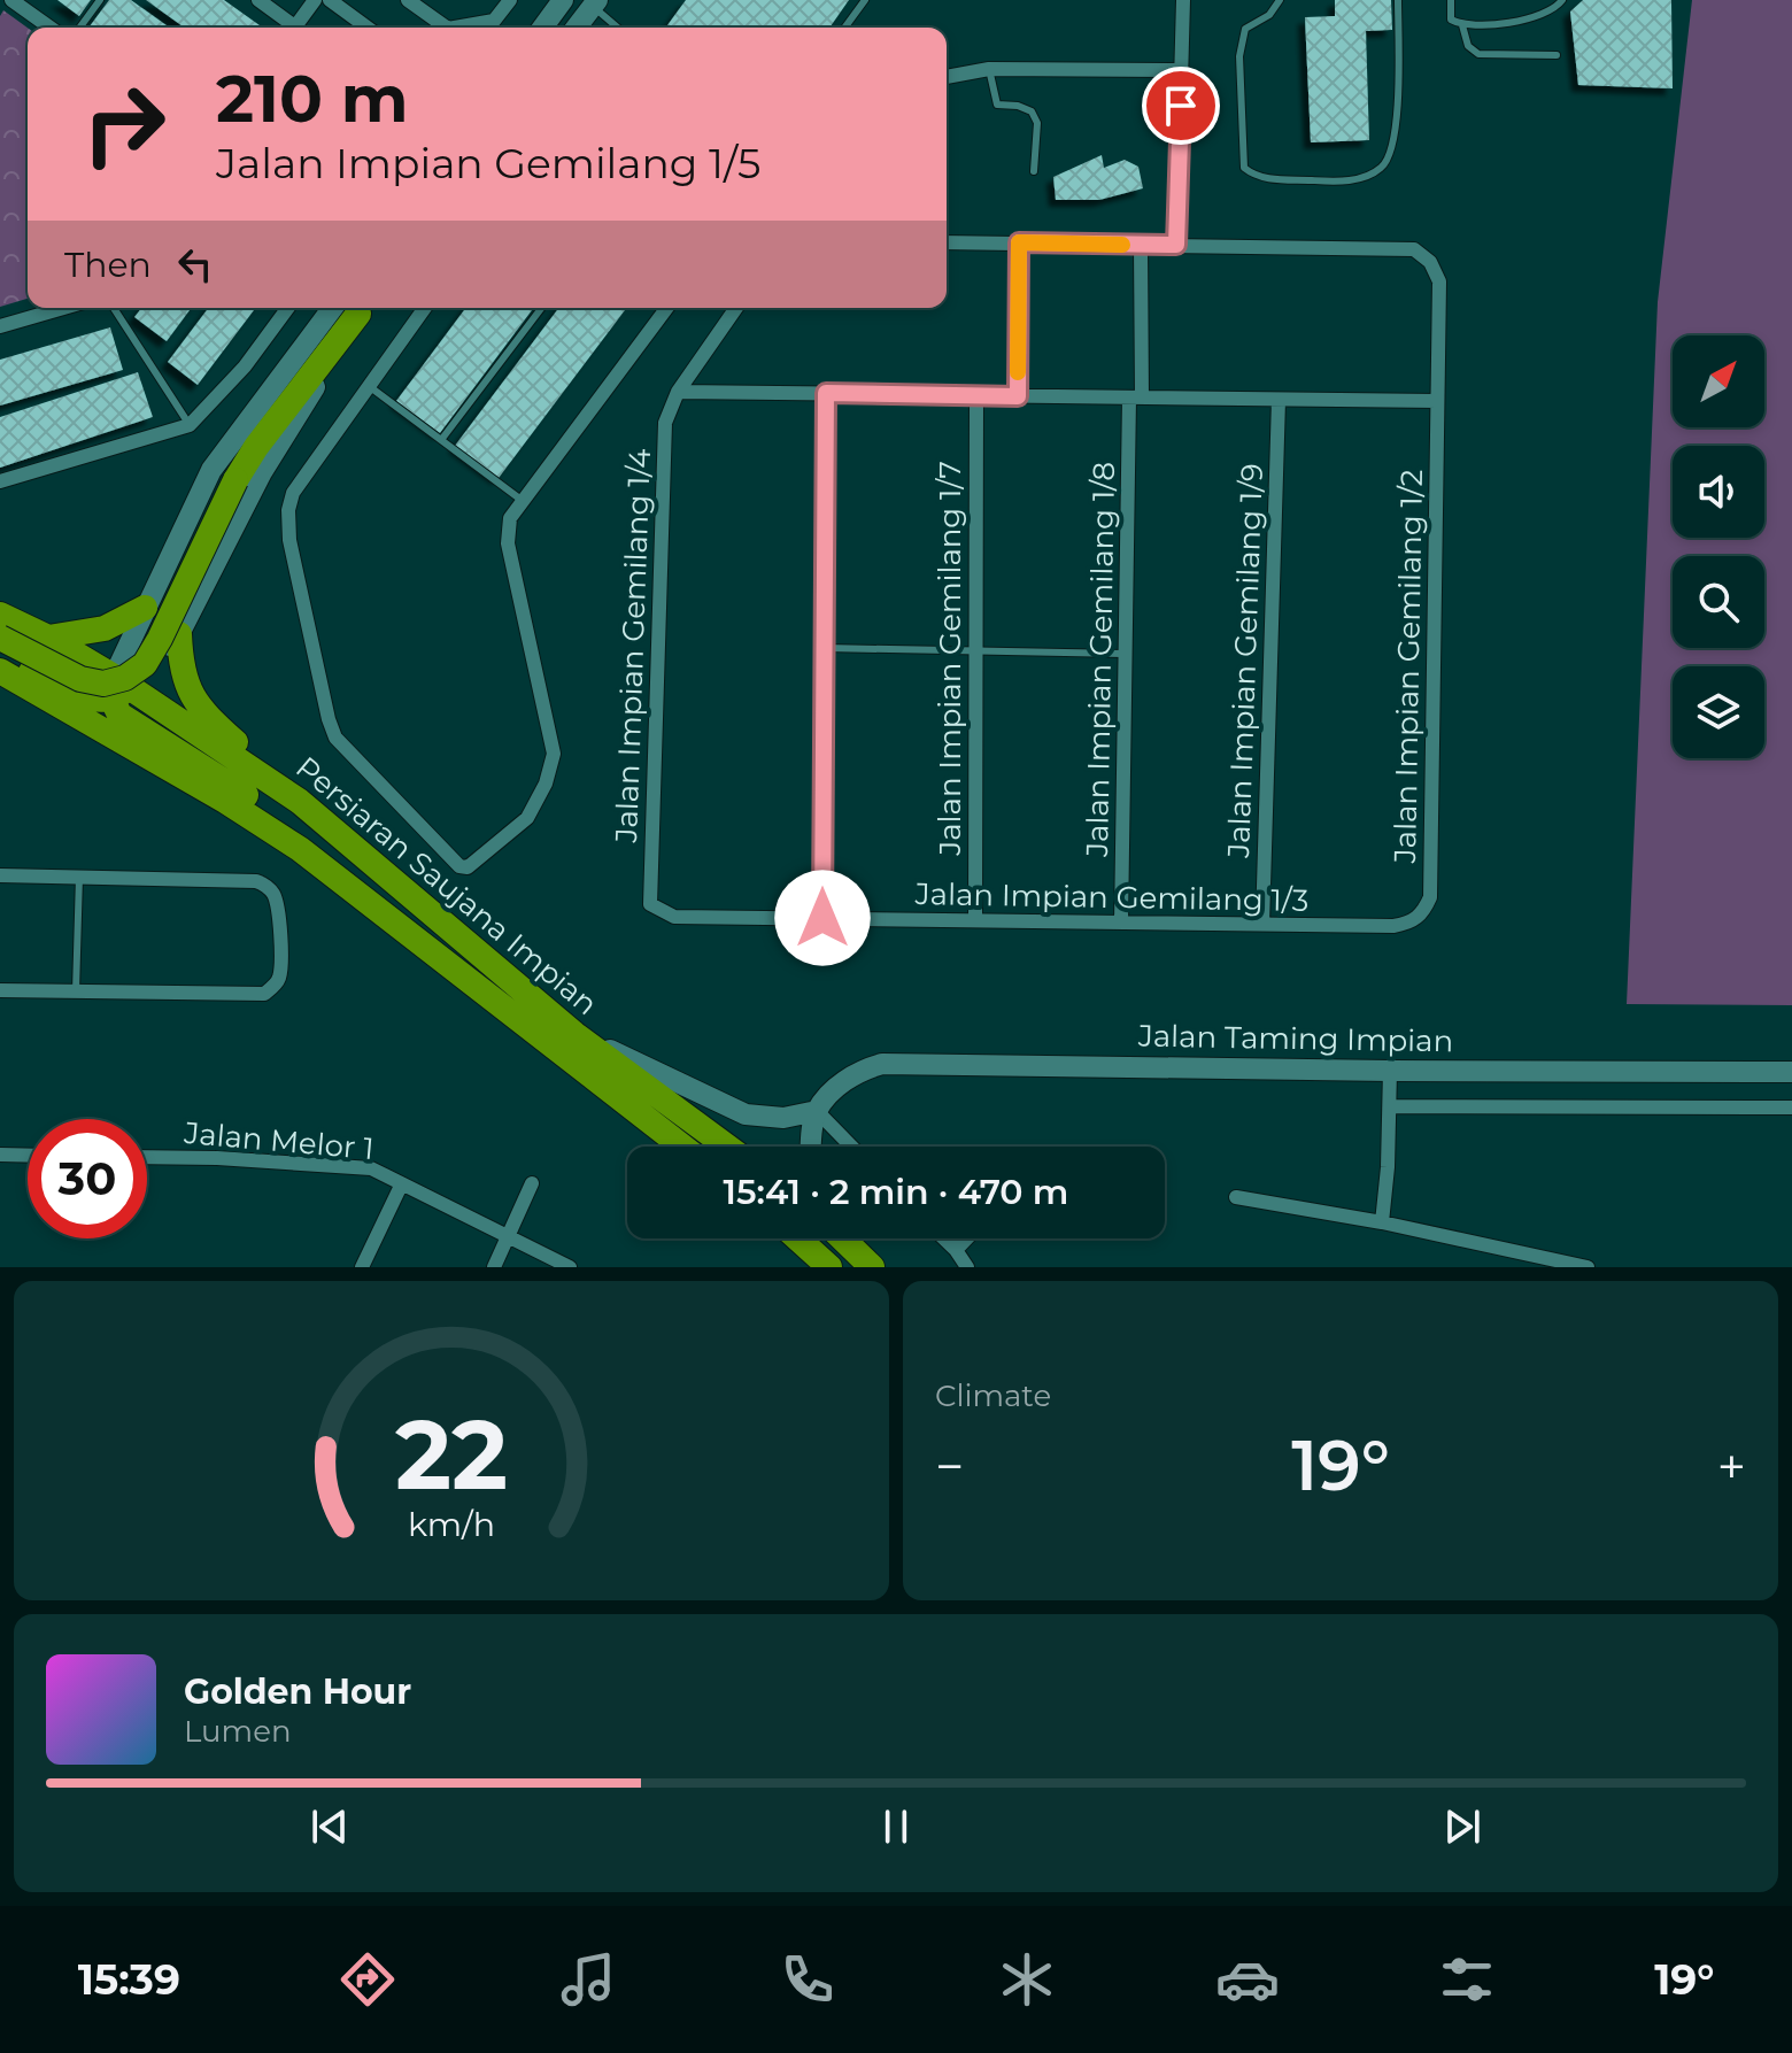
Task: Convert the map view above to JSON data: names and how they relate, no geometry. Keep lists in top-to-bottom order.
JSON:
{
  "streets": {
    "highway": ["Persiaran Saujana Impian"],
    "street": [
      "Jalan Impian Gemilang 1/4",
      "Jalan Impian Gemilang 1/7",
      "Jalan Impian Gemilang 1/8",
      "Jalan Impian Gemilang 1/9",
      "Jalan Impian Gemilang 1/2",
      "Jalan Impian Gemilang 1/3",
      "Jalan Taming Impian",
      "Jalan Melor 1"
    ]
  },
  "crossings": [
    ["Jalan Impian Gemilang 1/4", "Jalan Impian Gemilang 1/3"],
    ["Jalan Impian Gemilang 1/7", "Jalan Impian Gemilang 1/3"],
    ["Jalan Impian Gemilang 1/8", "Jalan Impian Gemilang 1/3"],
    ["Jalan Impian Gemilang 1/9", "Jalan Impian Gemilang 1/3"],
    ["Jalan Impian Gemilang 1/2", "Jalan Impian Gemilang 1/3"]
  ],
  "north": "top right",
  "page": {
    "turn": ["210 m", "Jalan Impian Gemilang 1/5"],
    "then": "Then",
    "limit": "30",
    "trip": "15:41 · 2 min · 470 m",
    "tile": "Climate",
    "heat": ["−", "19°", "+"],
    "song": ["Golden Hour", "Lumen"],
    "tabs": ["15:39", "19°"],
    "gauge": ["22", "km/h"]
  }
}
